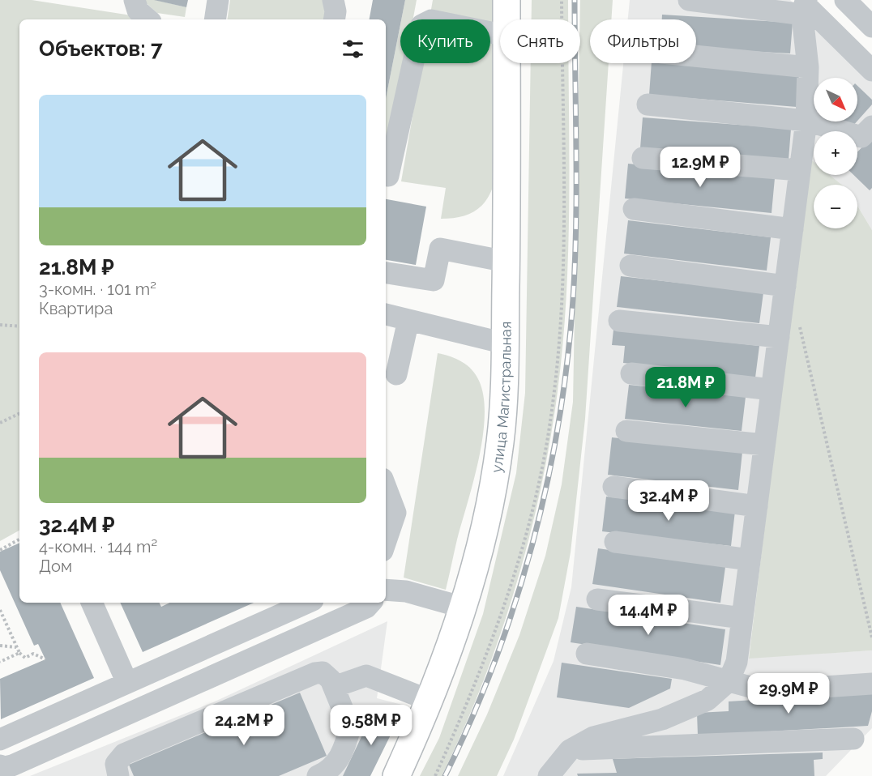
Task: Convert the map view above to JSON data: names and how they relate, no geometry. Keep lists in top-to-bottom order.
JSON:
{
  "streets": {
    "main road": ["улица Магистральная"]
  },
  "north": "bottom right",
  "page": {
    "chip": ["Купить", "Снять", "Фильтры"],
    "heading": "Объектов: 7",
    "map_buttons": ["+", "−"],
    "list": [
      {
        "name": "21.8M ₽",
        "note": "3-комн. · 101 m² · Квартира"
      },
      {
        "name": "32.4M ₽",
        "note": "4-комн. · 144 m² · Дом"
      }
    ],
    "price": [
      "12.9M ₽",
      "21.8M ₽",
      "32.4M ₽",
      "14.4M ₽",
      "29.9M ₽",
      "24.2M ₽",
      "9.58M ₽"
    ]
  }
}
